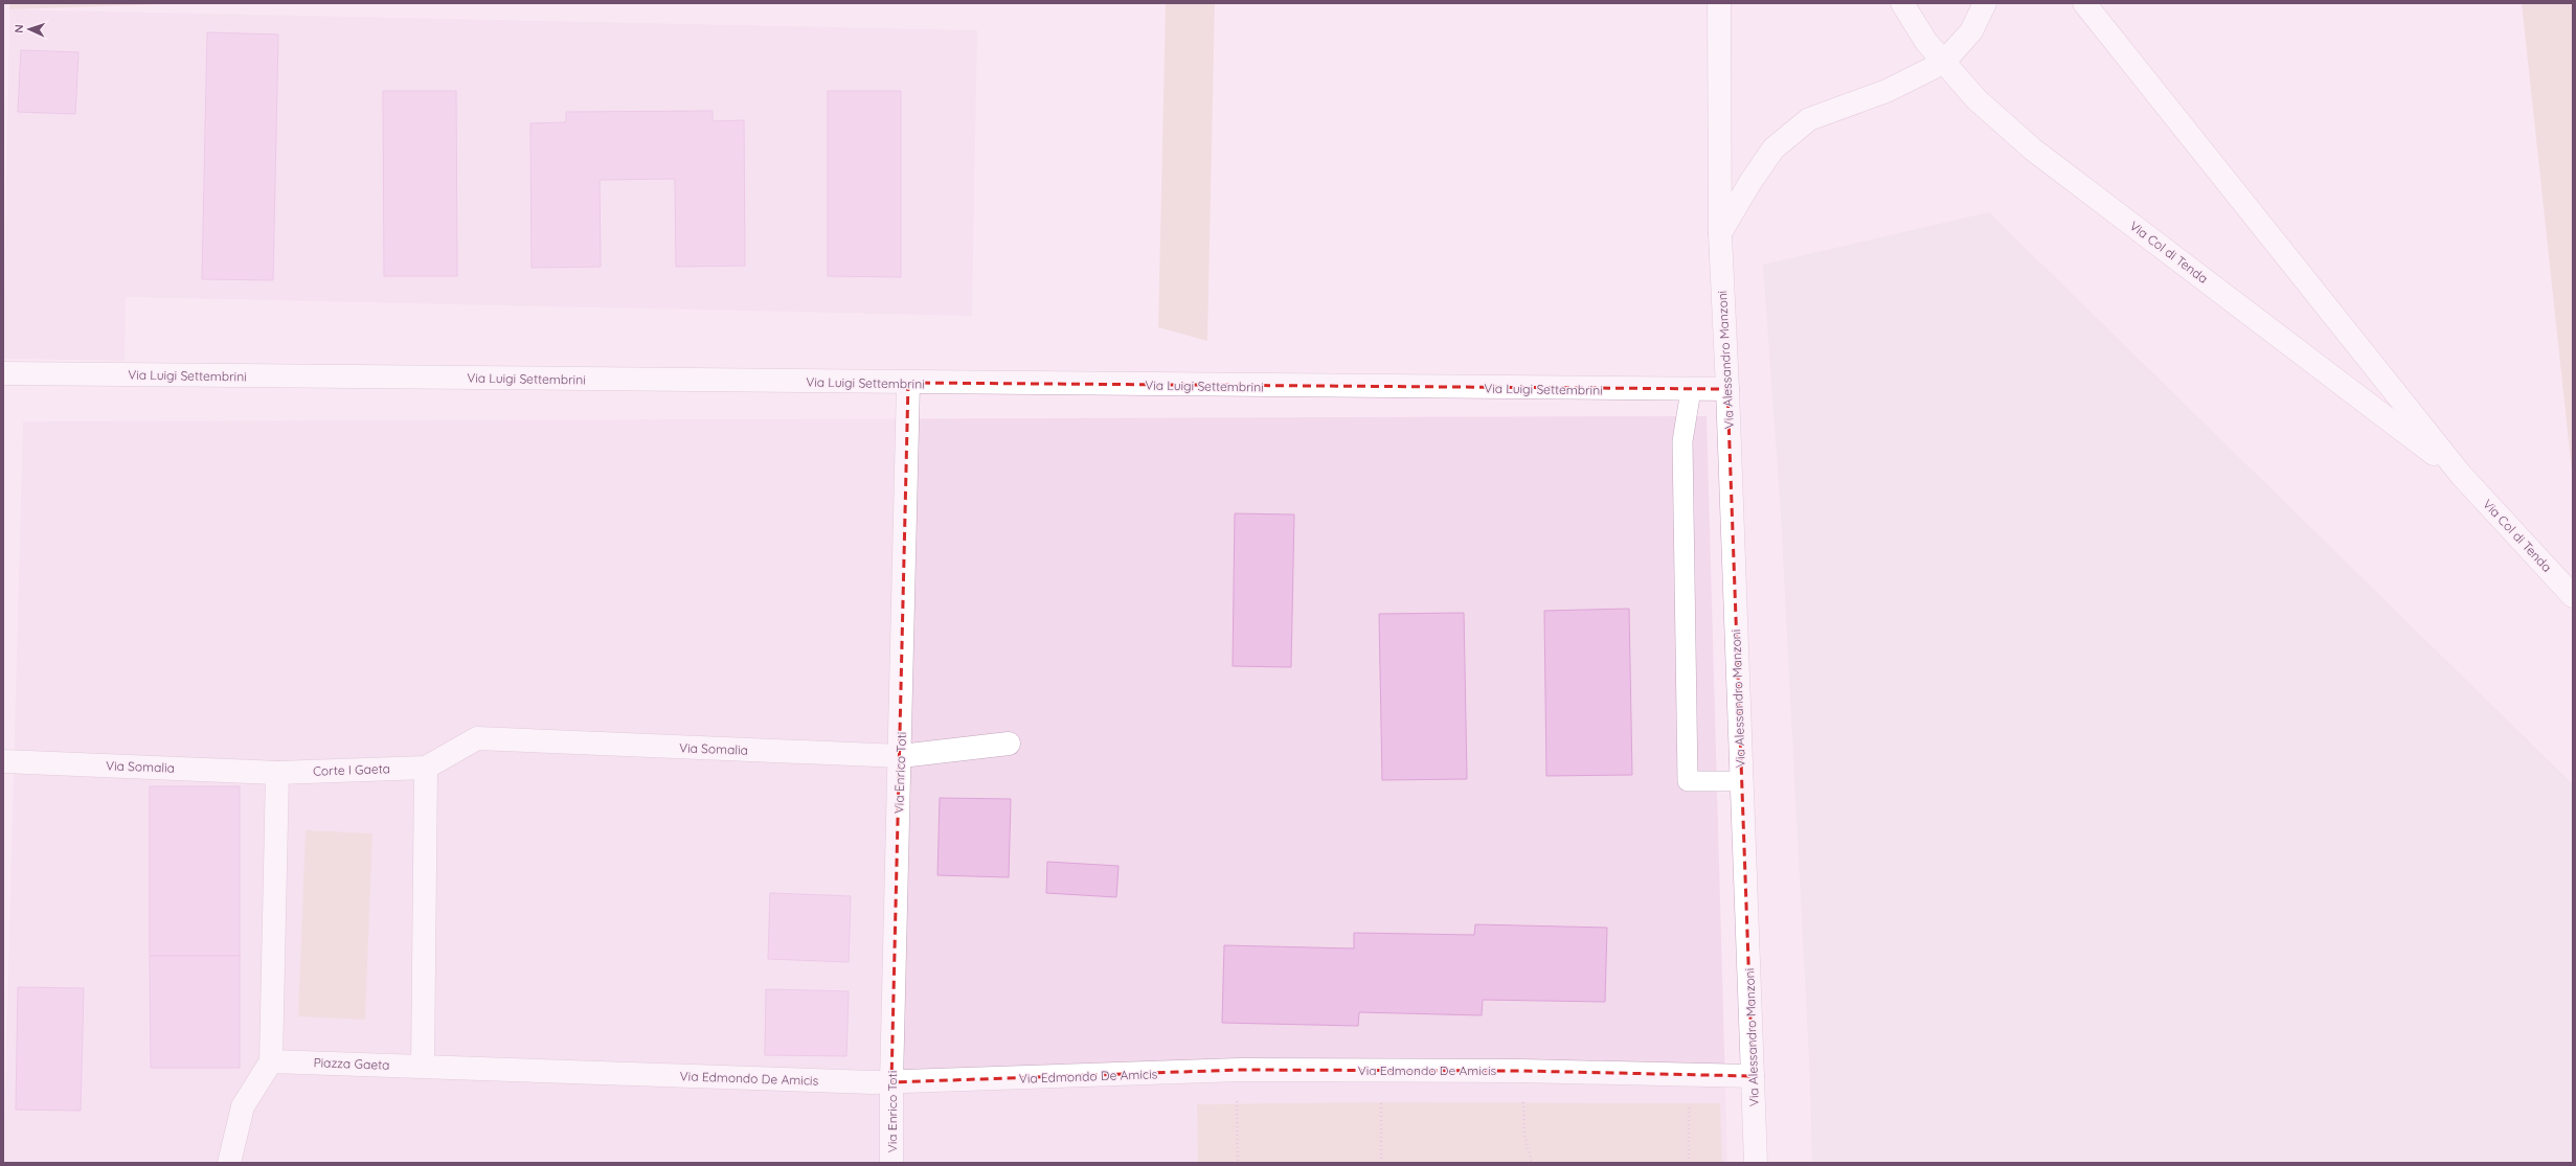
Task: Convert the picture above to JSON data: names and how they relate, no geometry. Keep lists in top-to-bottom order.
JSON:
{
  "streets": {
    "street": [
      "Via Col di Tenda",
      "Via Alessandro Manzoni",
      "Via Luigi Settembrini",
      "Via Somalia",
      "Corte I Gaeta",
      "Via Enrico Toti",
      "Piazza Gaeta",
      "Via Edmondo De Amicis"
    ]
  },
  "crossings": [
    ["Via Alessandro Manzoni", "Via Luigi Settembrini"],
    ["Via Alessandro Manzoni", "Via Edmondo De Amicis"],
    ["Via Luigi Settembrini", "Via Enrico Toti"],
    ["Via Somalia", "Corte I Gaeta"],
    ["Via Somalia", "Via Enrico Toti"],
    ["Via Enrico Toti", "Via Edmondo De Amicis"],
    ["Piazza Gaeta", "Via Edmondo De Amicis"]
  ],
  "north": "left"
}
